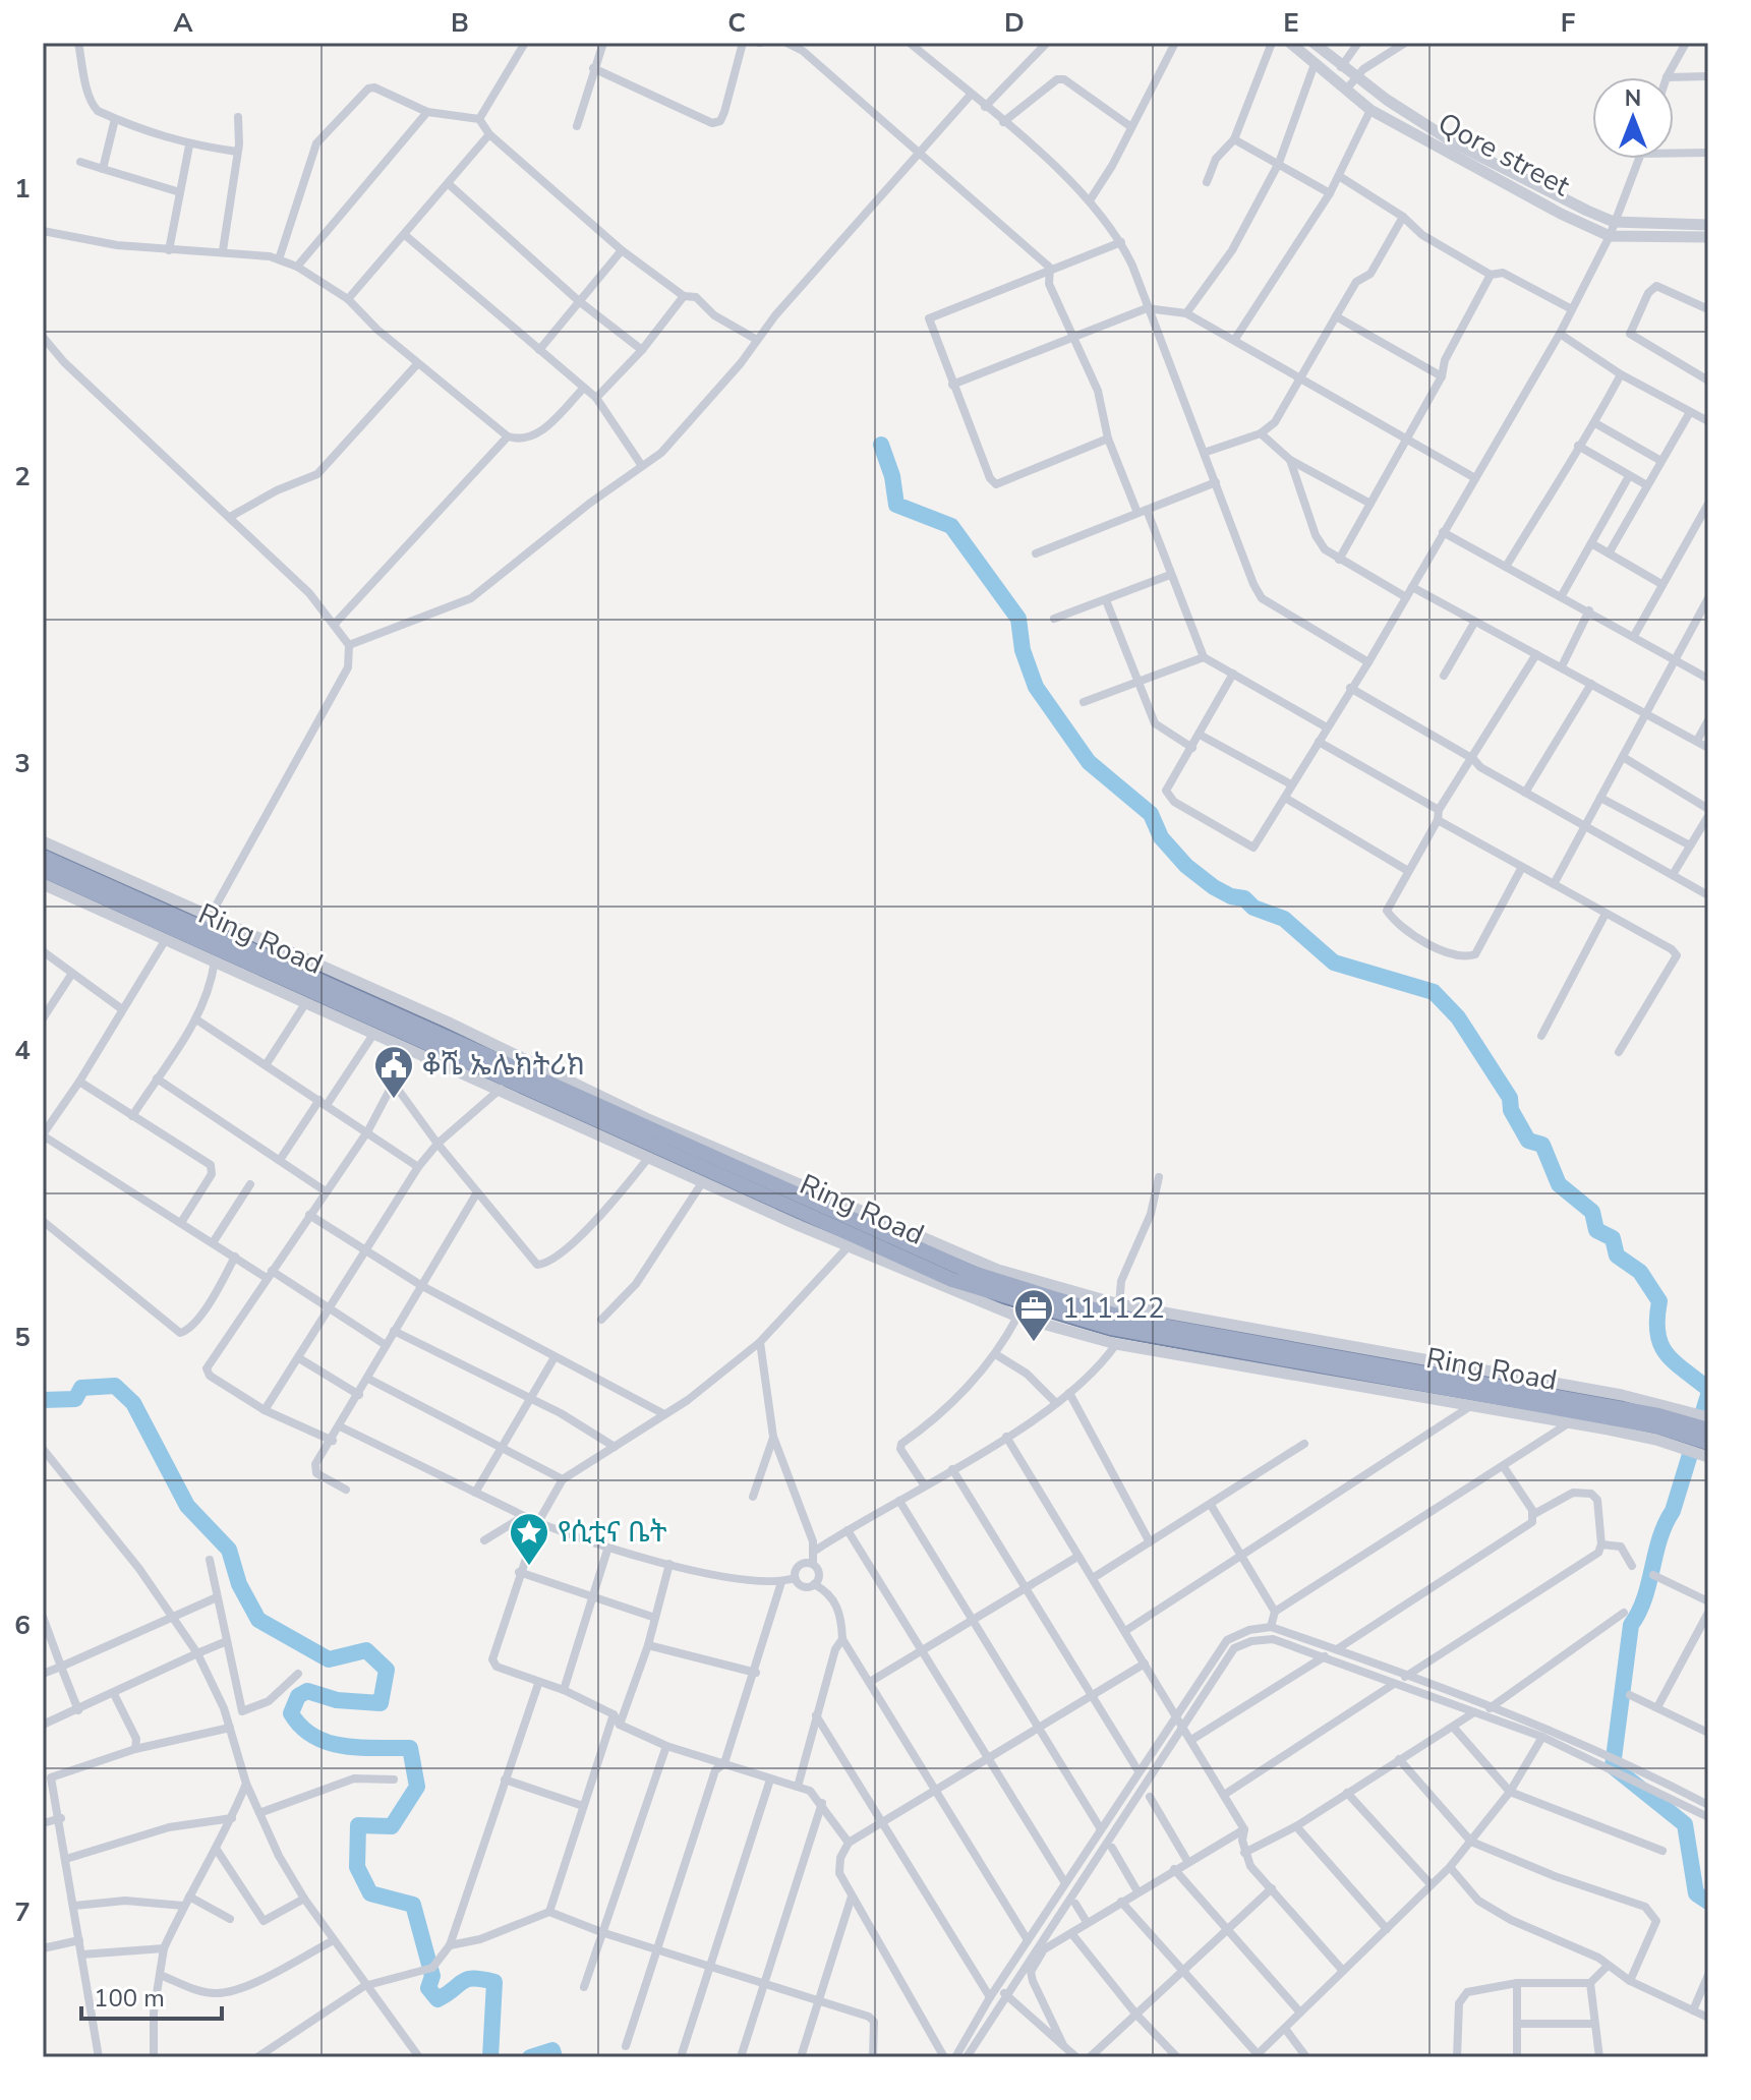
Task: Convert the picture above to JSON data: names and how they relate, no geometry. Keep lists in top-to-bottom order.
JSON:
{
  "streets": {
    "highway": ["Ring Road"],
    "street": ["Qore street"]
  },
  "places": {
    "public building": ["ቆሼ ኤሌክትሪክ"],
    "office": ["111122"],
    "place": ["የሲቲና ቤት"]
  },
  "scale_bar": "100 m",
  "north": "top",
  "grid": {
    "columns": [
      "A",
      "B",
      "C",
      "D",
      "E",
      "F"
    ],
    "rows": [
      "1",
      "2",
      "3",
      "4",
      "5",
      "6",
      "7"
    ]
  }
}
